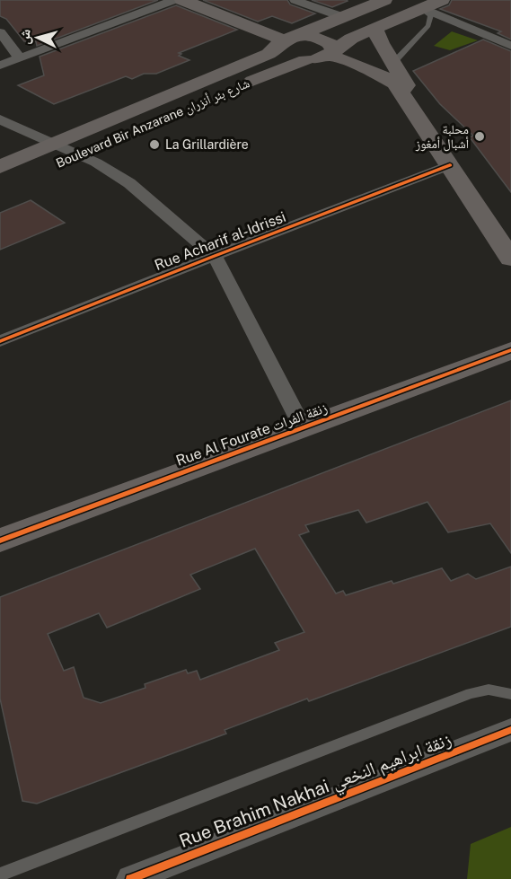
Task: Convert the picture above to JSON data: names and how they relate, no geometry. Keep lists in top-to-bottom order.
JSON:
{
  "streets": {
    "main road": ["Boulevard Bir Anzarane شارع بئر أنزران", "Rue Al Fourate زنقة الفرات"],
    "street": ["Rue Acharif al-Idrissi", "Rue Brahim Nakhai زنقة ابراهيم النخعي"]
  },
  "places": ["محلبة أشبال أمغوز", "La Grillardière"],
  "north": "left"
}
